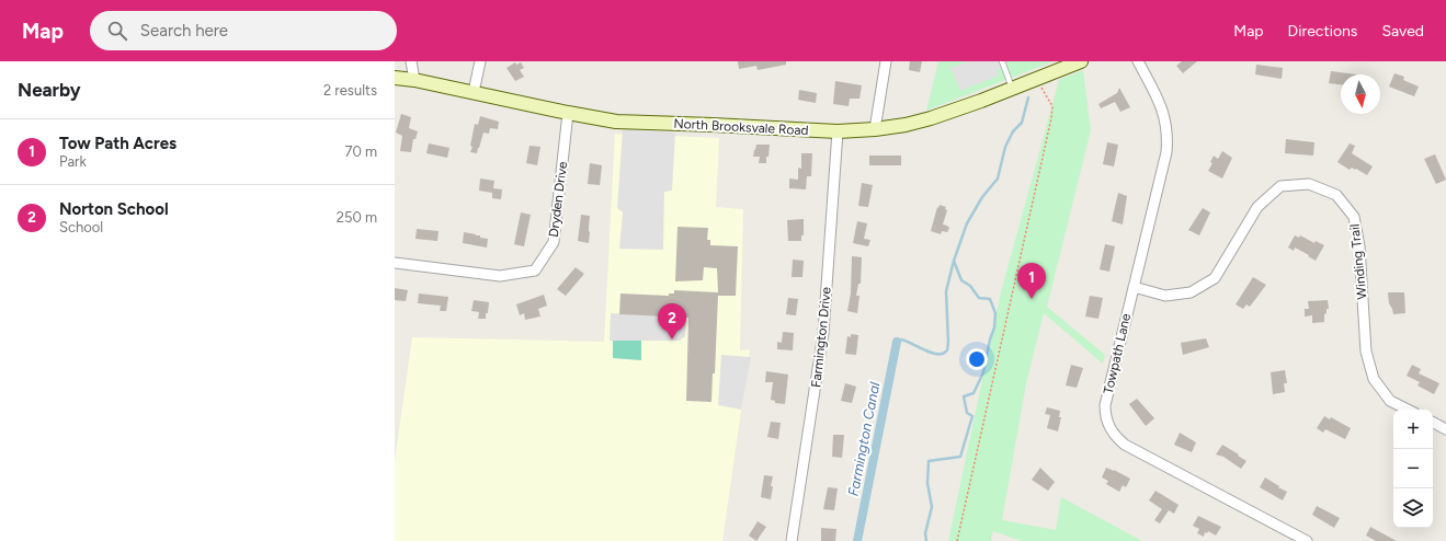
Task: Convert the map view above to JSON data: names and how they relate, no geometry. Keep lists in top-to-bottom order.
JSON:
{
  "streets": {
    "main road": ["North Brooksvale Road"],
    "street": [
      "Dryden Drive",
      "Winding Trail",
      "Farmington Drive",
      "Towpath Lane"
    ]
  },
  "crossings": [
    ["North Brooksvale Road", "Dryden Drive"],
    ["North Brooksvale Road", "Farmington Drive"],
    ["Winding Trail", "Towpath Lane"]
  ],
  "water": ["Farmington Canal"],
  "north": "bottom",
  "page": {
    "header": "Map",
    "search": "Search here",
    "nav": ["Map", "Directions", "Saved"],
    "heading": ["Nearby", "2 results"],
    "list": [
      {
        "mark": "1",
        "name": "Tow Path Acres",
        "note": "Park",
        "value": "70 m"
      },
      {
        "mark": "2",
        "name": "Norton School",
        "note": "School",
        "value": "250 m"
      }
    ],
    "pins": ["1", "2"],
    "map_buttons": ["+", "−"]
  }
}
